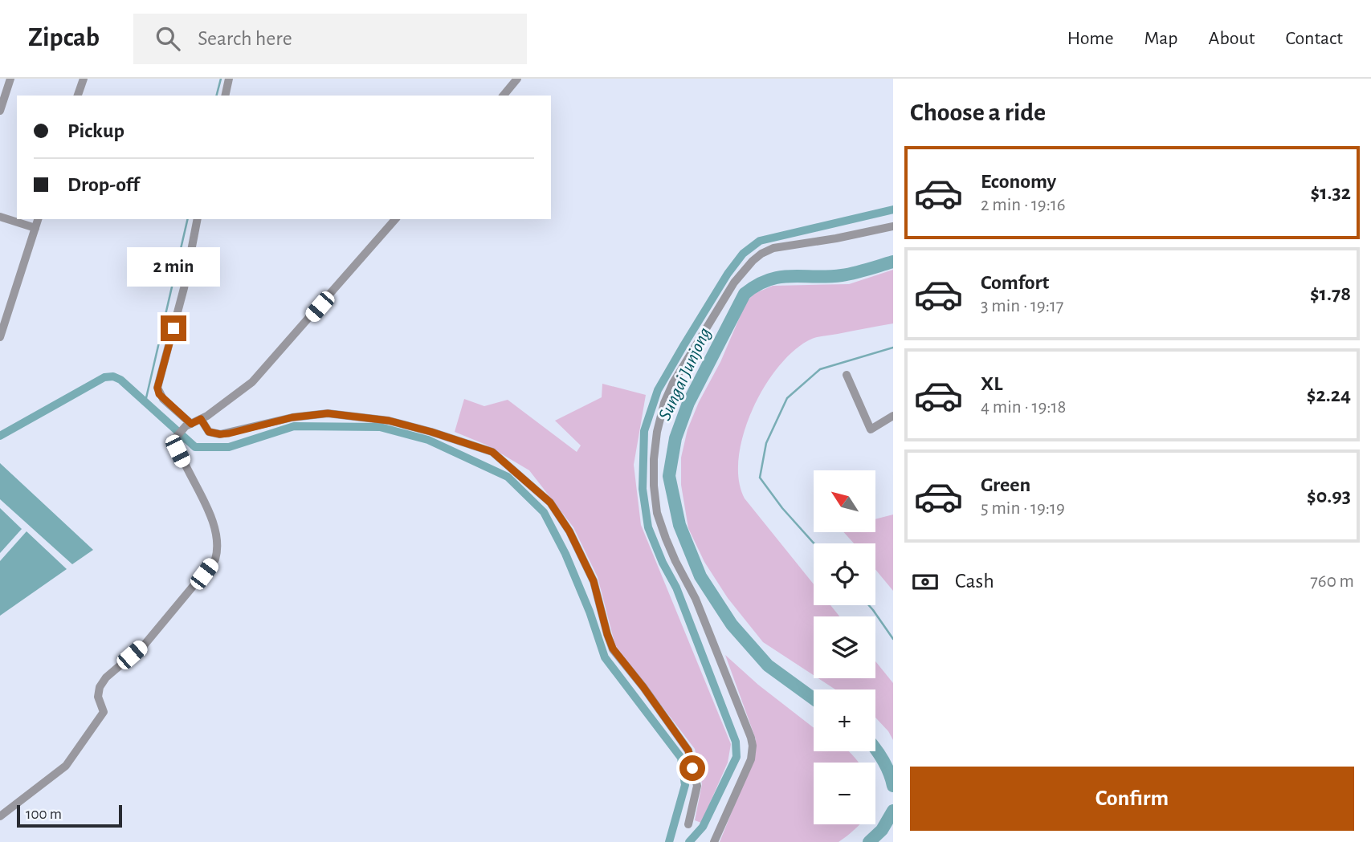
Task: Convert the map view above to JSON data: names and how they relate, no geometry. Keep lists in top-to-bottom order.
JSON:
{
  "water": ["Sungai Junjong"],
  "scale_bar": "100 m",
  "north": "top left",
  "page": {
    "header": "Zipcab",
    "search": "Search here",
    "nav": [
      "Home",
      "Map",
      "About",
      "Contact"
    ],
    "heading": "Choose a ride",
    "banner": ["Pickup", "Drop-off"],
    "list": [
      {
        "name": "Economy",
        "note": "2 min · 19:16",
        "value": "$1.32"
      },
      {
        "name": "Comfort",
        "note": "3 min · 19:17",
        "value": "$1.78"
      },
      {
        "name": "XL",
        "note": "4 min · 19:18",
        "value": "$2.24"
      },
      {
        "name": "Green",
        "note": "5 min · 19:19",
        "value": "$0.93"
      }
    ],
    "bubble": "2 min",
    "map_buttons": ["+", "−"],
    "pay": ["Cash", "760 m"],
    "buttons": "Confirm",
    "scale": "100 m"
  }
}
